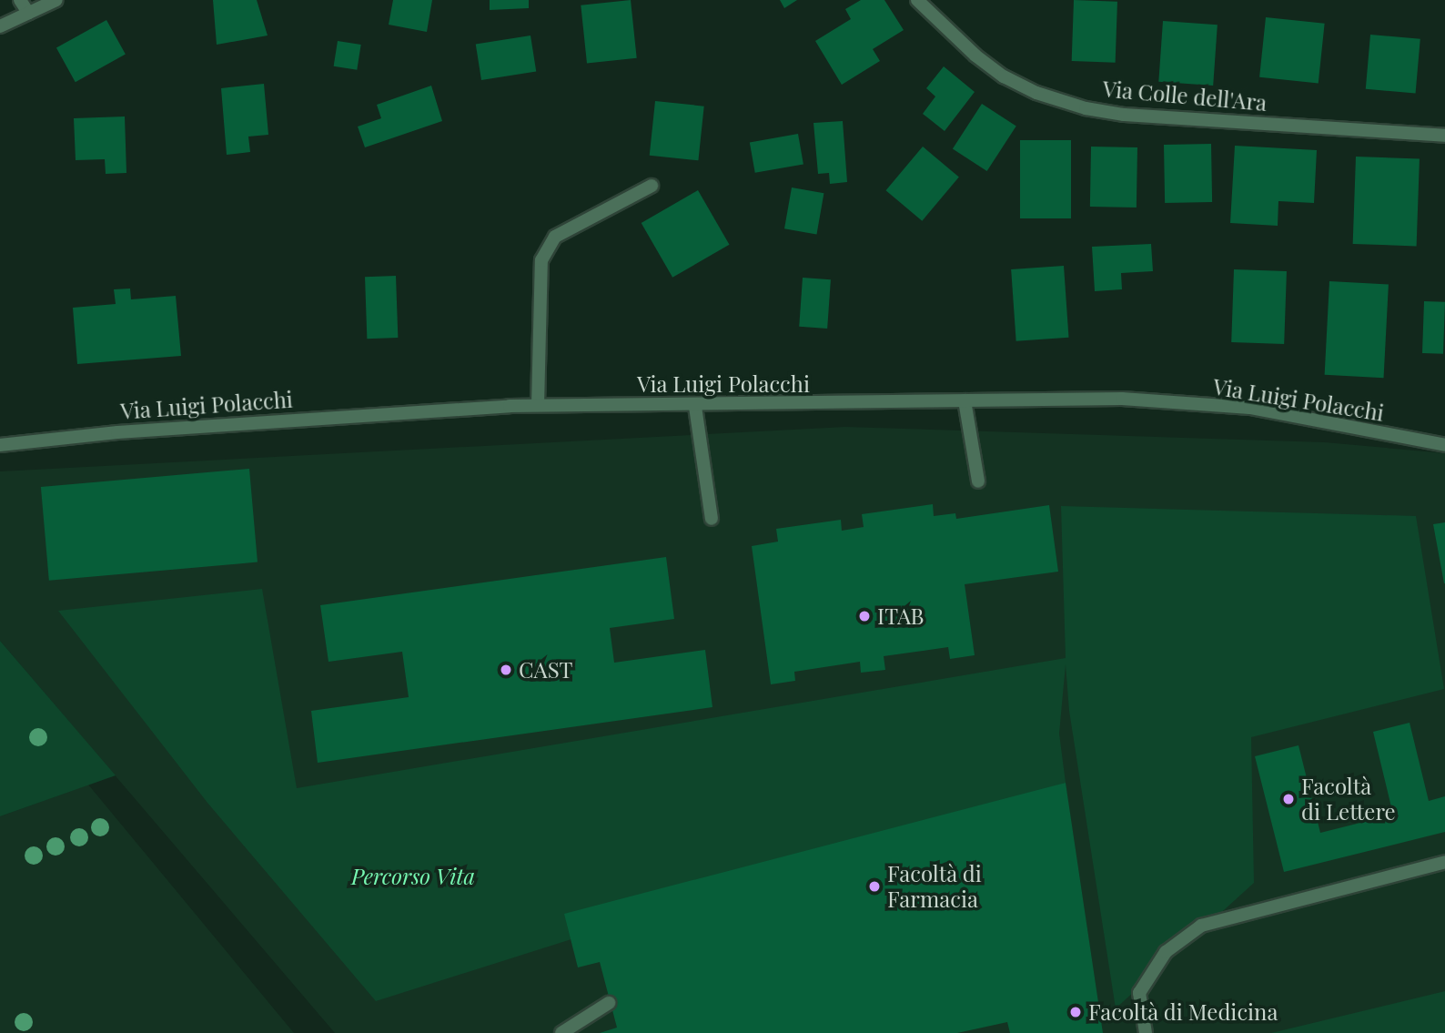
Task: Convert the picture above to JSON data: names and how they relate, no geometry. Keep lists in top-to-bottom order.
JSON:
{
  "streets": {
    "street": ["Via Colle dell'Ara", "Via Luigi Polacchi"]
  },
  "parks": ["Percorso Vita"],
  "places": [
    "ITAB",
    "CAST",
    "Facoltà di Lettere",
    "Facoltà di Farmacia",
    "Facoltà di Medicina"
  ]
}
